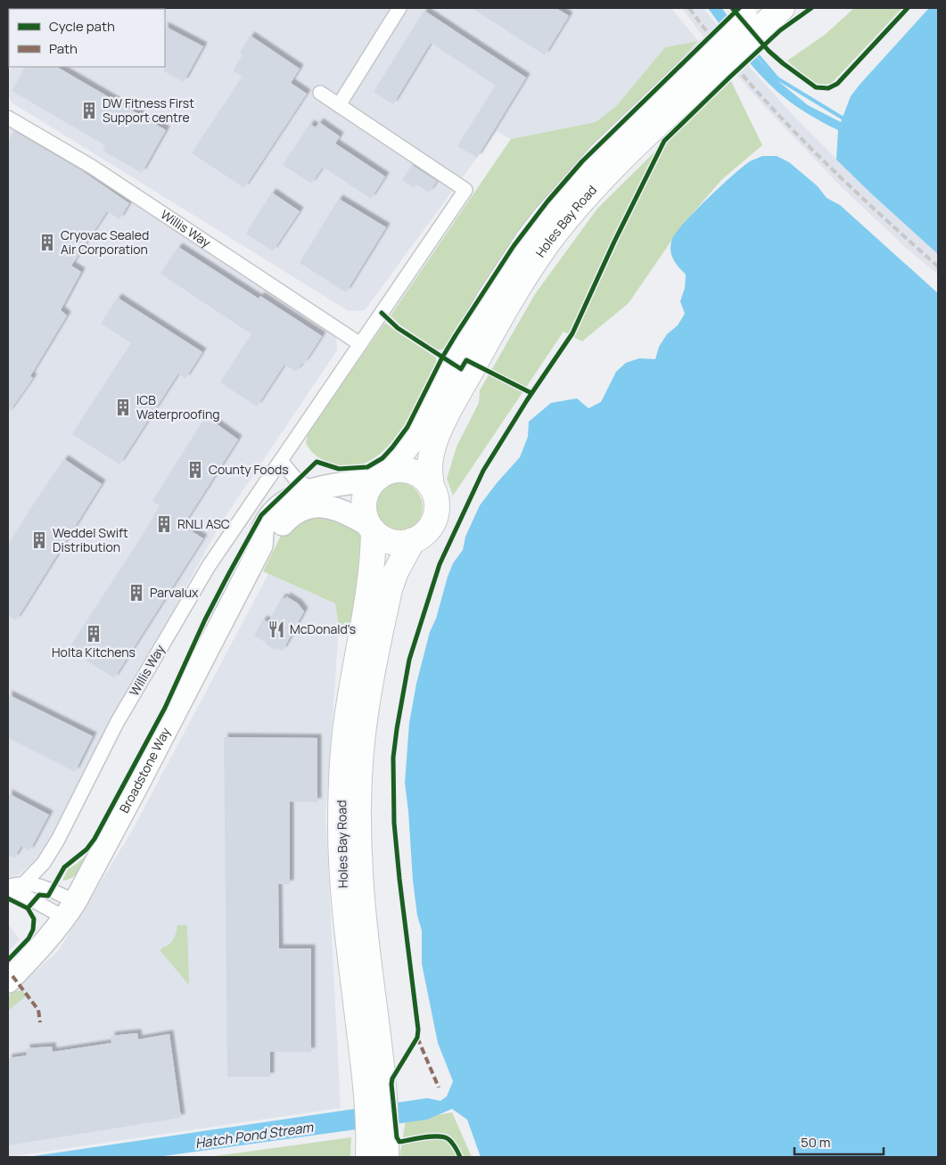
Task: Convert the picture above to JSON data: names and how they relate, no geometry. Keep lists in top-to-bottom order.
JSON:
{
  "streets": {
    "highway": ["Holes Bay Road"],
    "main road": ["Broadstone Way"],
    "street": ["Willis Way"]
  },
  "crossings": [
    ["Holes Bay Road", "Broadstone Way"]
  ],
  "water": ["Hatch Pond Stream"],
  "places": {
    "building": [
      "DW Fitness First Support centre",
      "Cryovac Sealed Air Corporation",
      "ICB Waterproofing",
      "County Foods",
      "RNLI ASC",
      "Weddel Swift Distribution",
      "Parvalux",
      "Holta Kitchens"
    ],
    "restaurant": ["McDonald's"]
  },
  "legend": ["Cycle path", "Path"],
  "scale_bar": "50 m"
}
